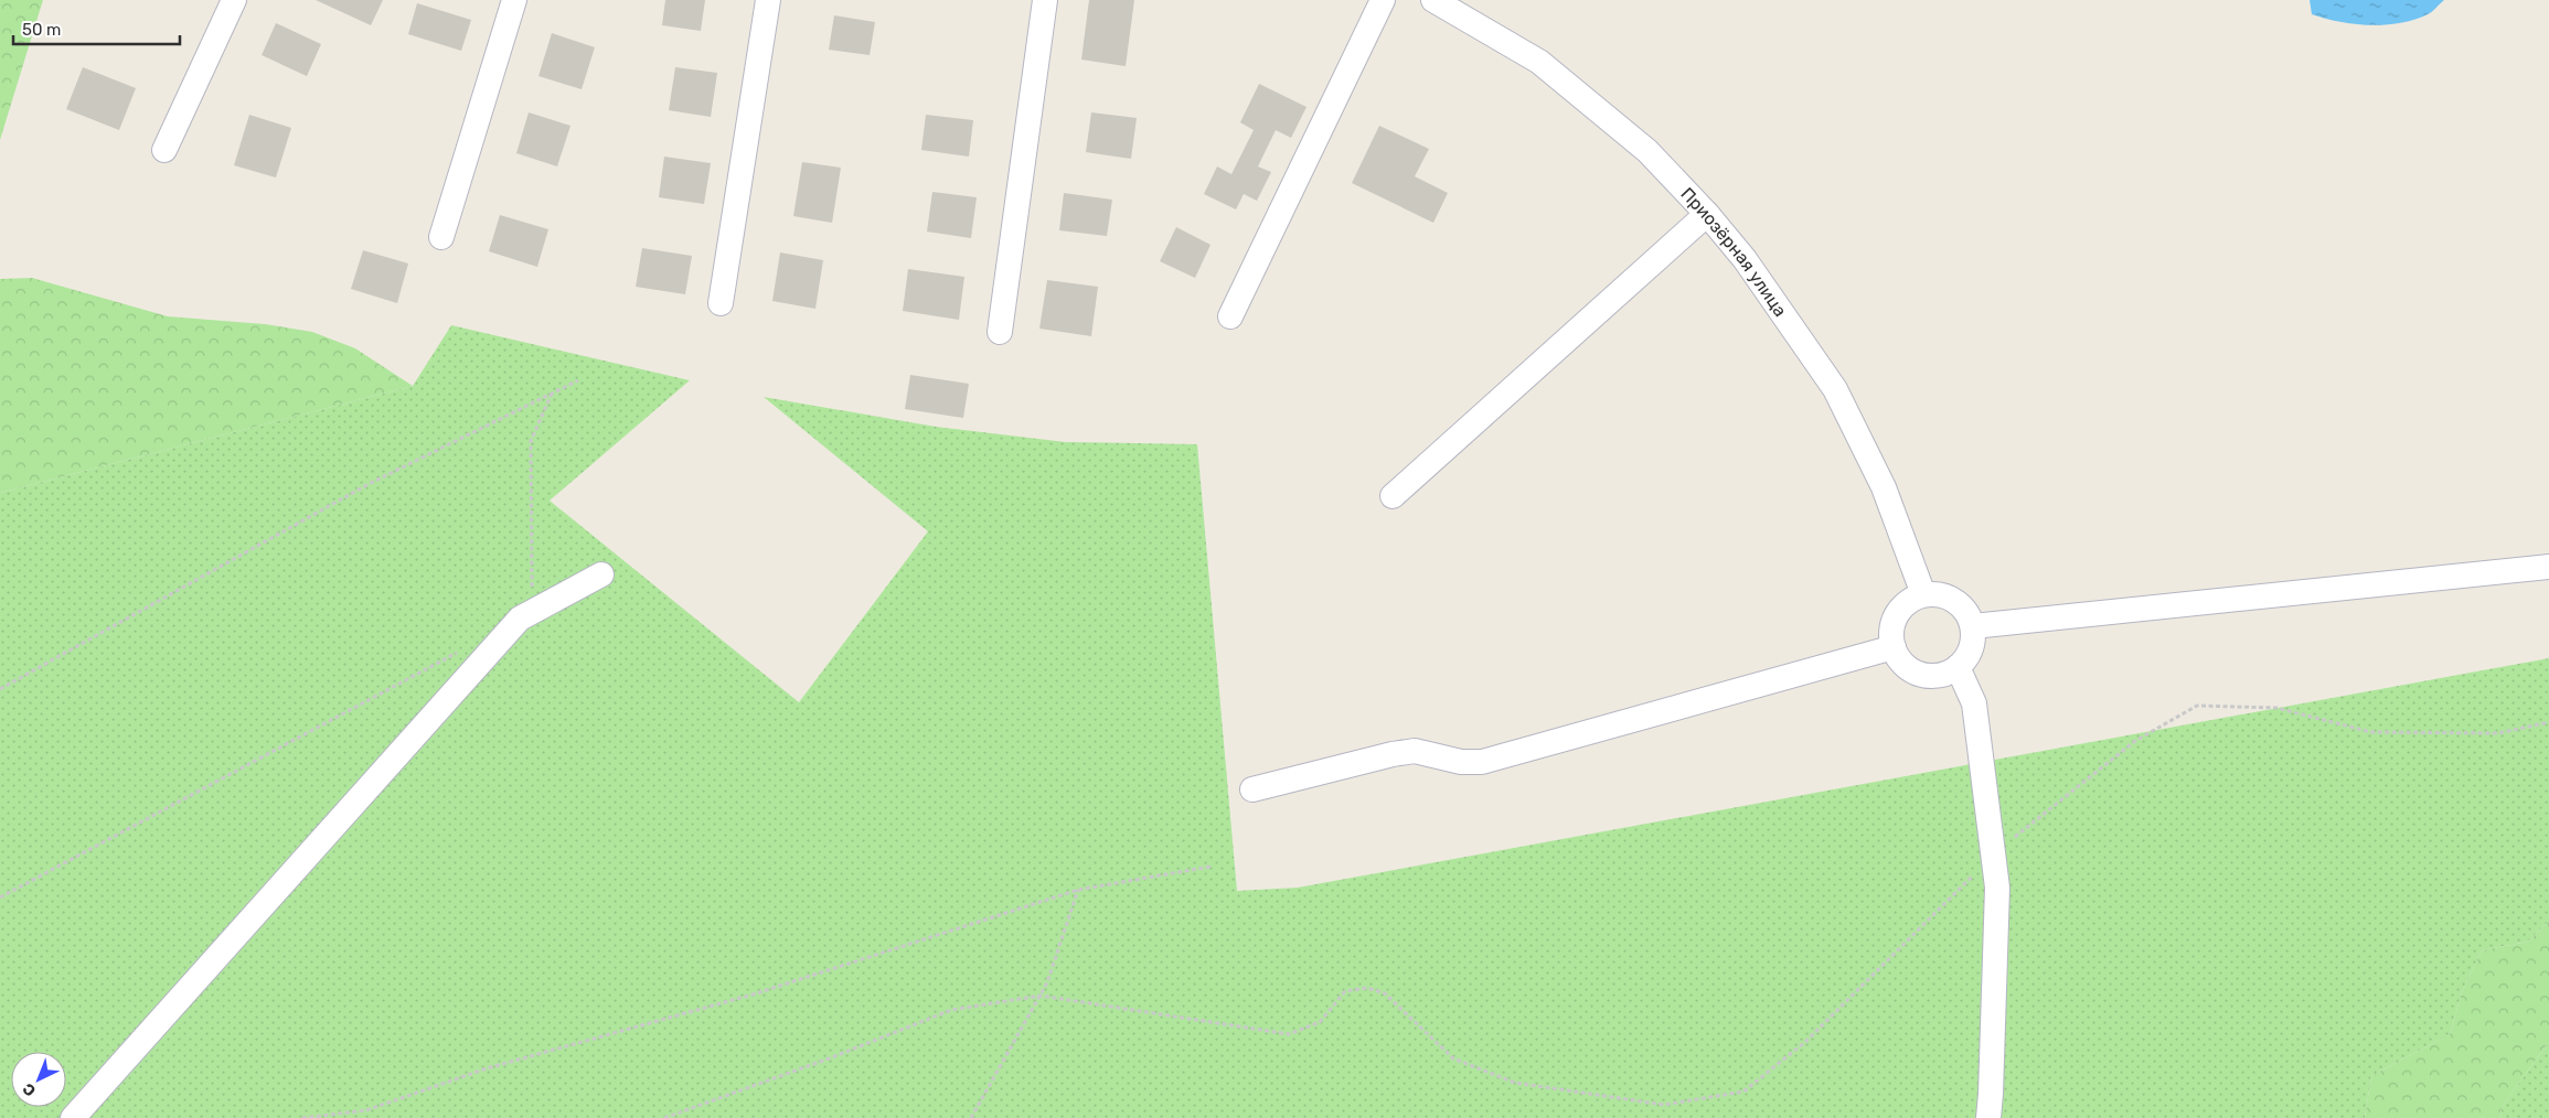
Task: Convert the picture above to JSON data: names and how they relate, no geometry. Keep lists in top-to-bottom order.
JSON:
{
  "streets": {
    "street": ["Приозёрная улица"]
  },
  "scale_bar": "50 m",
  "north": "bottom left"
}
